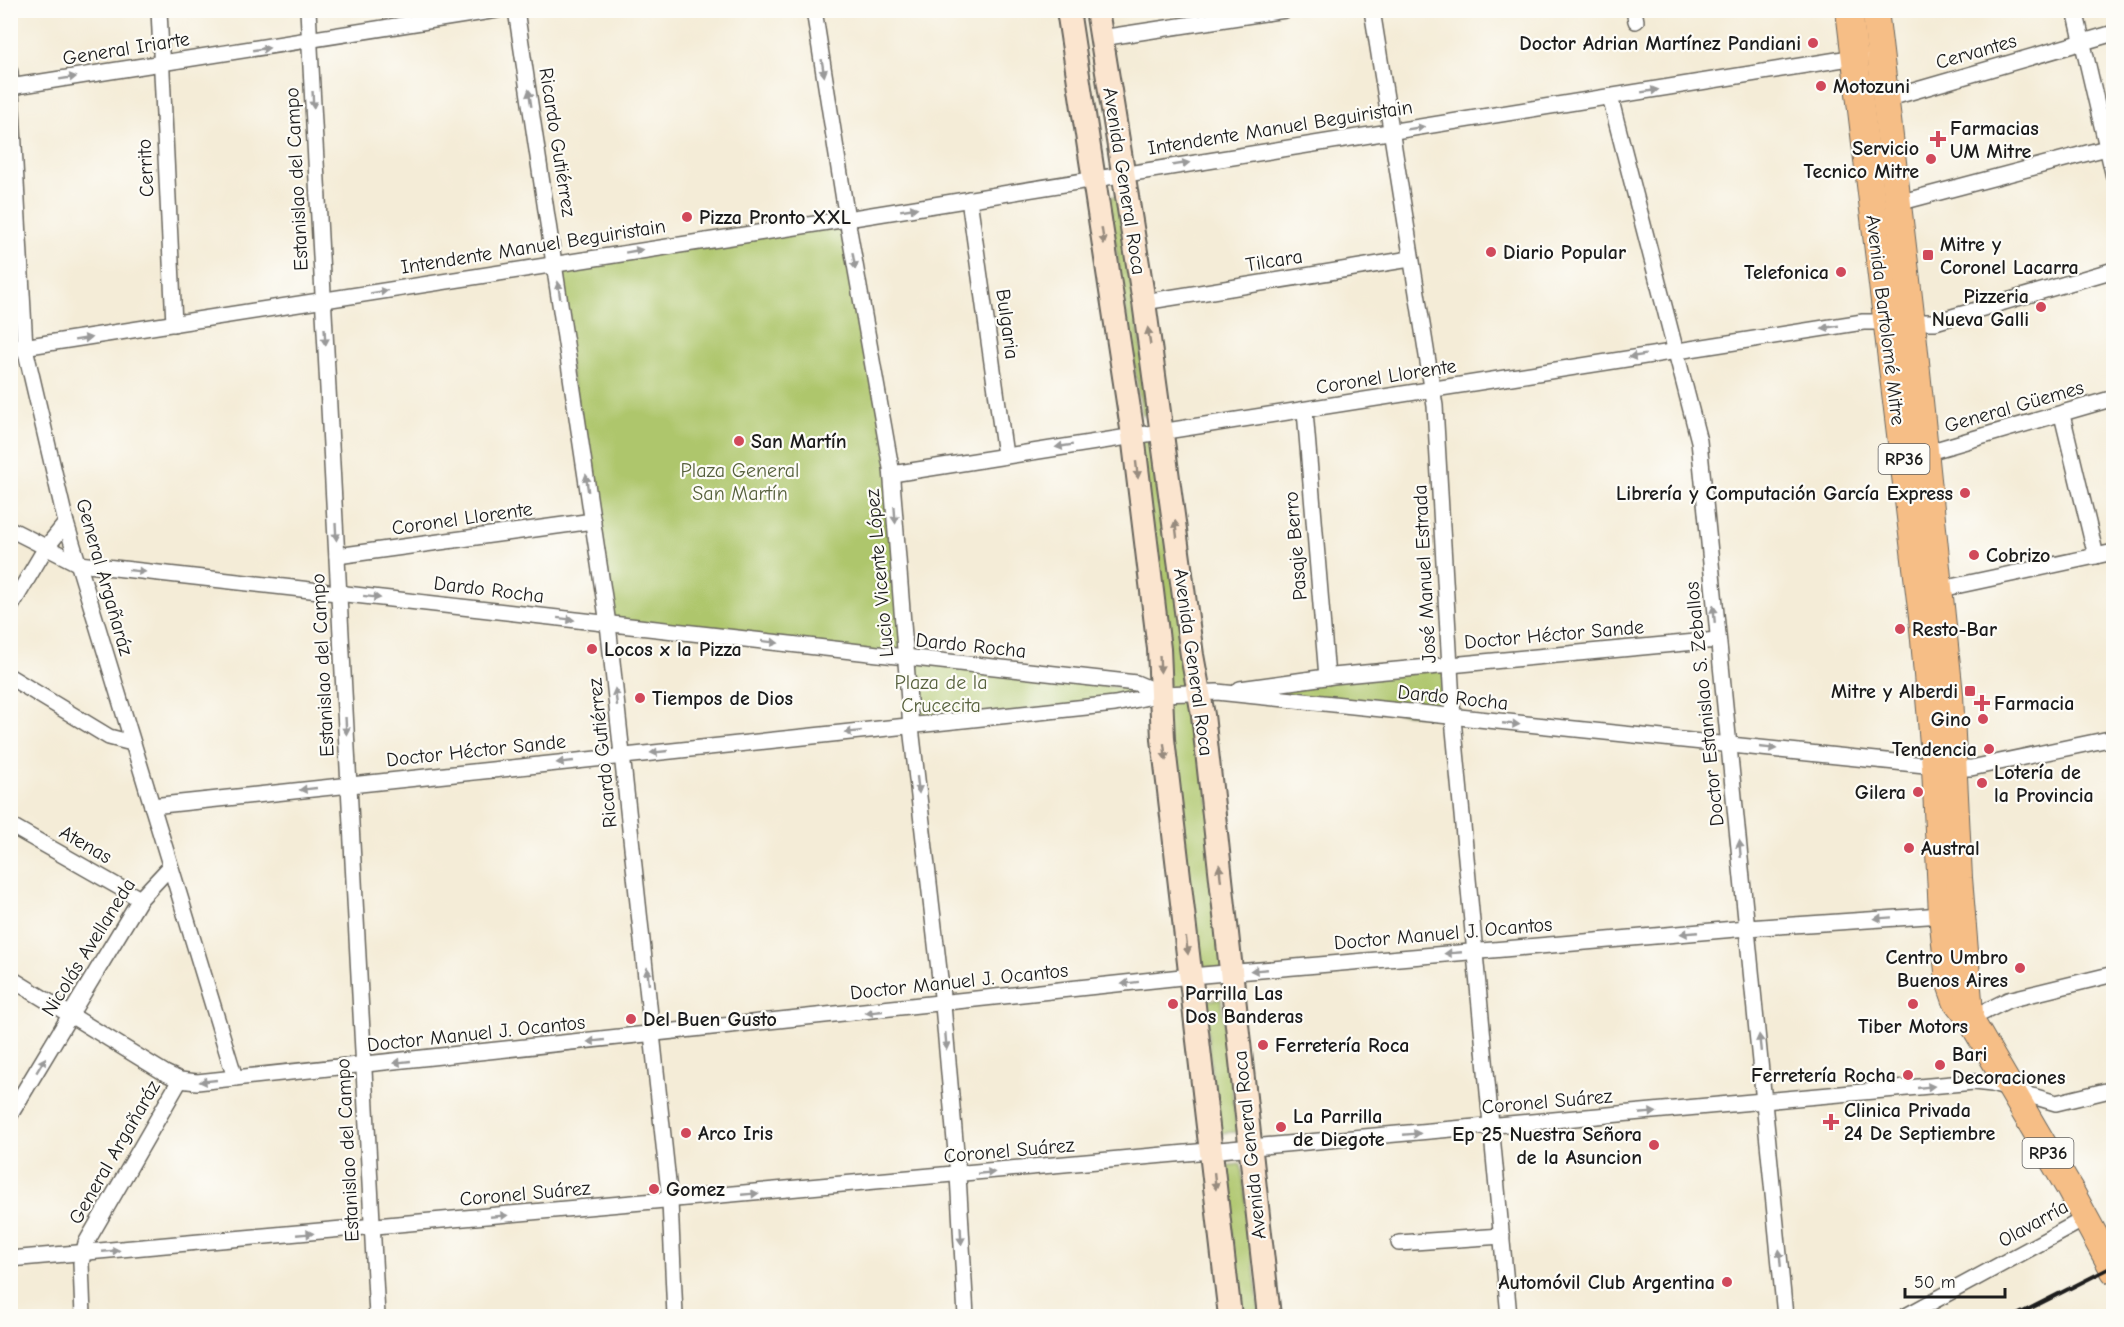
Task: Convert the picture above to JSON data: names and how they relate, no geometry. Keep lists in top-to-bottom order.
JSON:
{
  "streets": {
    "main road": ["Avenida General Roca", "Avenida Bartolomé Mitre", "RP36"],
    "street": [
      "General Iriarte",
      "Cervantes",
      "Intendente Manuel Beguiristain",
      "Ricardo Gutiérrez",
      "Cerrito",
      "Estanislao del Campo",
      "Tilcara",
      "Bulgaria",
      "Coronel Llorente",
      "General Güemes",
      "Pasaje Berro",
      "Lucio Vicente López",
      "José Manuel Estrada",
      "General Argañaráz",
      "Dardo Rocha",
      "Doctor Héctor Sande",
      "Doctor Estanislao S. Zeballos",
      "Atenas",
      "Doctor Manuel J. Ocantos",
      "Nicolás Avellaneda",
      "Coronel Suárez",
      "Olavarría"
    ]
  },
  "crossings": [
    ["General Iriarte", "Cerrito"],
    ["General Iriarte", "Estanislao del Campo"],
    ["General Iriarte", "General Argañaráz"],
    ["Cervantes", "Avenida Bartolomé Mitre"],
    ["Intendente Manuel Beguiristain", "Ricardo Gutiérrez"],
    ["Intendente Manuel Beguiristain", "Cerrito"],
    ["Intendente Manuel Beguiristain", "Estanislao del Campo"],
    ["Intendente Manuel Beguiristain", "Avenida General Roca"],
    ["Intendente Manuel Beguiristain", "Avenida Bartolomé Mitre"],
    ["Intendente Manuel Beguiristain", "Bulgaria"],
    ["Intendente Manuel Beguiristain", "Lucio Vicente López"],
    ["Intendente Manuel Beguiristain", "José Manuel Estrada"],
    ["Intendente Manuel Beguiristain", "General Argañaráz"],
    ["Intendente Manuel Beguiristain", "Doctor Estanislao S. Zeballos"],
    ["Ricardo Gutiérrez", "Coronel Llorente"],
    ["Ricardo Gutiérrez", "Dardo Rocha"],
    ["Ricardo Gutiérrez", "Doctor Héctor Sande"],
    ["Ricardo Gutiérrez", "Doctor Manuel J. Ocantos"],
    ["Ricardo Gutiérrez", "Coronel Suárez"],
    ["Estanislao del Campo", "Coronel Llorente"],
    ["Estanislao del Campo", "Dardo Rocha"],
    ["Estanislao del Campo", "Doctor Héctor Sande"],
    ["Estanislao del Campo", "Doctor Manuel J. Ocantos"],
    ["Estanislao del Campo", "Coronel Suárez"],
    ["Avenida General Roca", "Tilcara"],
    ["Avenida General Roca", "Coronel Llorente"],
    ["Avenida General Roca", "Dardo Rocha"],
    ["Avenida General Roca", "Doctor Héctor Sande"],
    ["Avenida General Roca", "Doctor Manuel J. Ocantos"],
    ["Avenida General Roca", "Coronel Suárez"],
    ["Tilcara", "José Manuel Estrada"],
    ["Avenida Bartolomé Mitre", "Coronel Llorente"],
    ["Avenida Bartolomé Mitre", "General Güemes"],
    ["Avenida Bartolomé Mitre", "Dardo Rocha"],
    ["Avenida Bartolomé Mitre", "Doctor Manuel J. Ocantos"],
    ["Avenida Bartolomé Mitre", "Coronel Suárez"],
    ["Avenida Bartolomé Mitre", "Olavarría"],
    ["Bulgaria", "Coronel Llorente"],
    ["Coronel Llorente", "Pasaje Berro"],
    ["Coronel Llorente", "Lucio Vicente López"],
    ["Coronel Llorente", "José Manuel Estrada"],
    ["Coronel Llorente", "Doctor Estanislao S. Zeballos"],
    ["Pasaje Berro", "Doctor Héctor Sande"],
    ["Lucio Vicente López", "Dardo Rocha"],
    ["Lucio Vicente López", "Doctor Héctor Sande"],
    ["Lucio Vicente López", "Doctor Manuel J. Ocantos"],
    ["Lucio Vicente López", "Coronel Suárez"],
    ["José Manuel Estrada", "Dardo Rocha"],
    ["José Manuel Estrada", "Doctor Héctor Sande"],
    ["José Manuel Estrada", "Doctor Manuel J. Ocantos"],
    ["José Manuel Estrada", "Coronel Suárez"],
    ["General Argañaráz", "Dardo Rocha"],
    ["General Argañaráz", "Doctor Héctor Sande"],
    ["General Argañaráz", "Doctor Manuel J. Ocantos"],
    ["General Argañaráz", "Nicolás Avellaneda"],
    ["General Argañaráz", "Coronel Suárez"],
    ["Dardo Rocha", "Doctor Héctor Sande"],
    ["Dardo Rocha", "Doctor Estanislao S. Zeballos"],
    ["Doctor Héctor Sande", "Doctor Estanislao S. Zeballos"],
    ["Doctor Estanislao S. Zeballos", "Doctor Manuel J. Ocantos"],
    ["Doctor Estanislao S. Zeballos", "Coronel Suárez"],
    ["Atenas", "Nicolás Avellaneda"],
    ["Doctor Manuel J. Ocantos", "Nicolás Avellaneda"]
  ],
  "one_way": [
    "General Iriarte",
    "Intendente Manuel Beguiristain",
    "Ricardo Gutiérrez",
    "Estanislao del Campo",
    "Coronel Llorente",
    "Lucio Vicente López",
    "Dardo Rocha",
    "Doctor Héctor Sande",
    "Doctor Estanislao S. Zeballos",
    "Doctor Manuel J. Ocantos",
    "Nicolás Avellaneda",
    "Coronel Suárez"
  ],
  "parks": ["Plaza General San Martín", "Plaza de la Crucecita"],
  "places": {
    "other": [
      "Doctor Adrian Martínez Pandiani",
      "Motozuni",
      "Servicio Tecnico Mitre",
      "Pizza Pronto XXL",
      "Diario Popular",
      "Telefonica",
      "Pizzeria Nueva Galli",
      "San Martín",
      "Librería y Computación García Express",
      "Cobrizo",
      "Resto-Bar",
      "Locos x la Pizza",
      "Tiempos de Dios",
      "Gino",
      "Tendencia",
      "Lotería de la Provincia",
      "Gilera",
      "Austral",
      "Centro Umbro Buenos Aires",
      "Parrilla Las Dos Banderas",
      "Tiber Motors",
      "Del Buen Gusto",
      "Ferretería Roca",
      "Bari Decoraciones",
      "Ferretería Rocha",
      "La Parrilla de Diegote",
      "Arco Iris",
      "Ep 25 Nuestra Señora de la Asuncion",
      "Gomez",
      "Automóvil Club Argentina"
    ],
    "health": ["Farmacias UM Mitre", "Farmacia", "Clinica Privada 24 De Septiembre"],
    "transit": ["Mitre y Coronel Lacarra", "Mitre y Alberdi"]
  },
  "scale_bar": "50 m"
}
